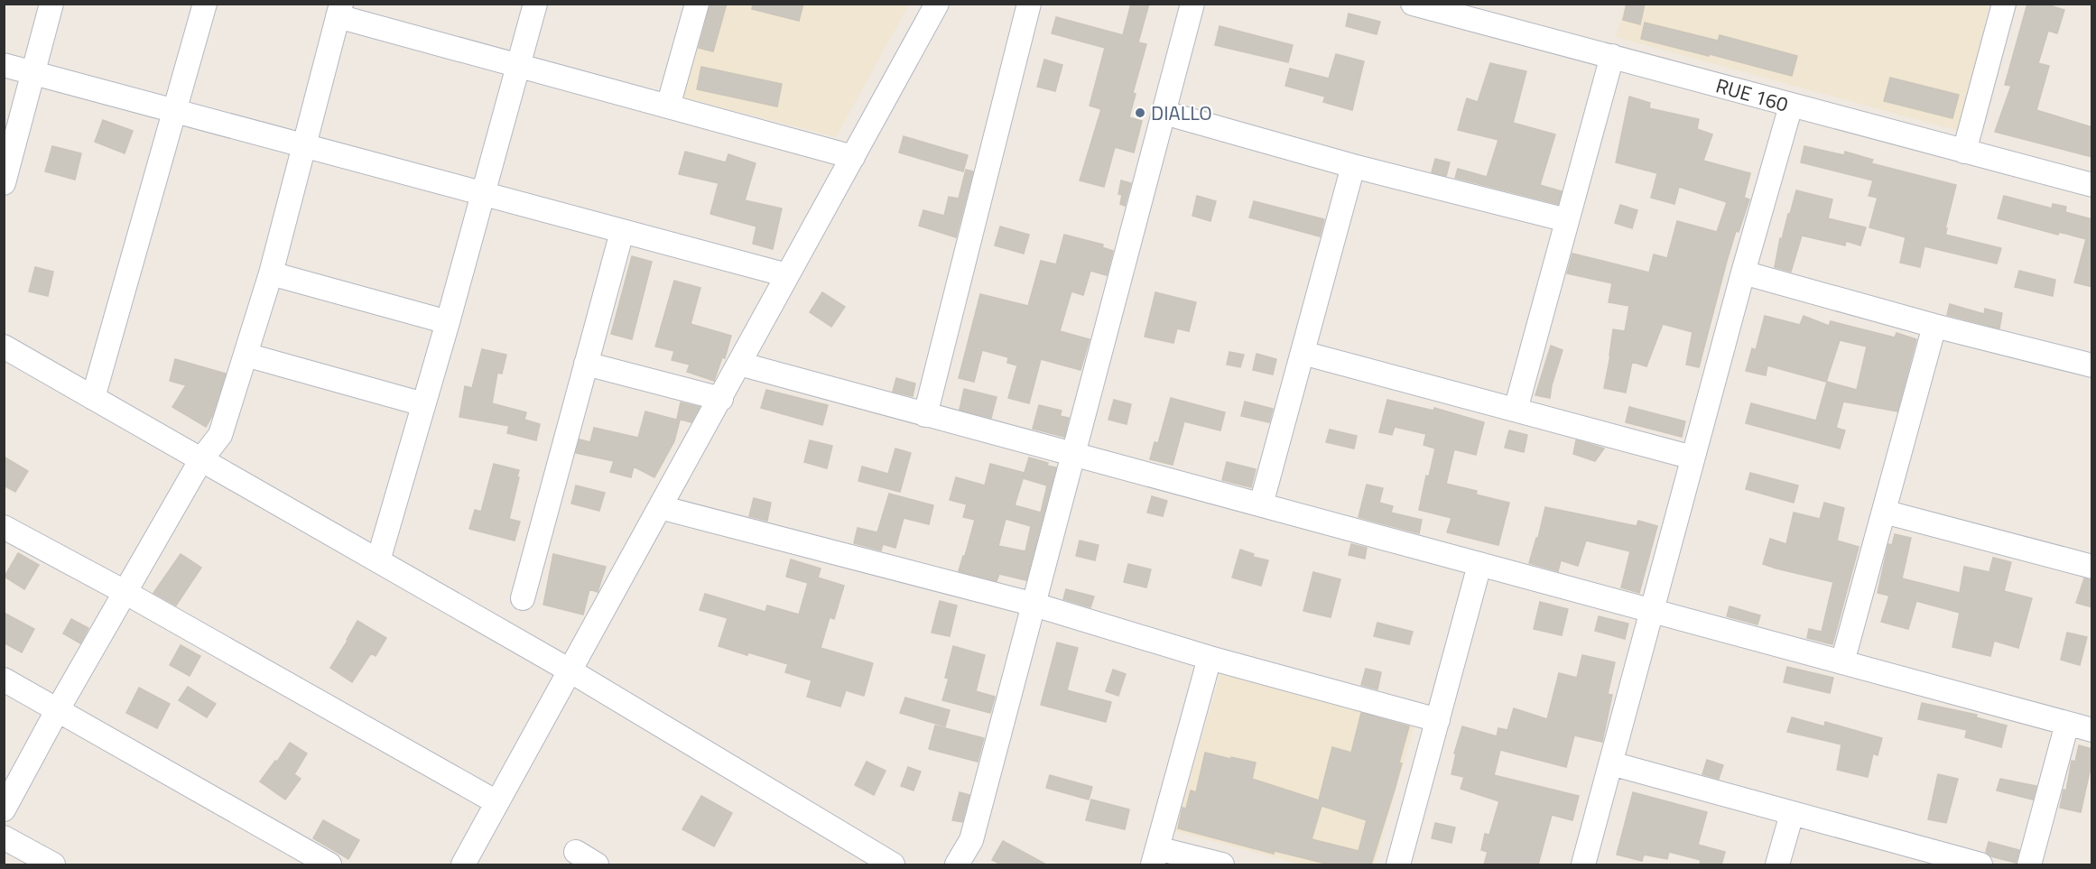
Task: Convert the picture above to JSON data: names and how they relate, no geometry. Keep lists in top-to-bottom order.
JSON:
{
  "streets": {
    "street": ["RUE 160"]
  },
  "places": ["DIALLO"]
}
